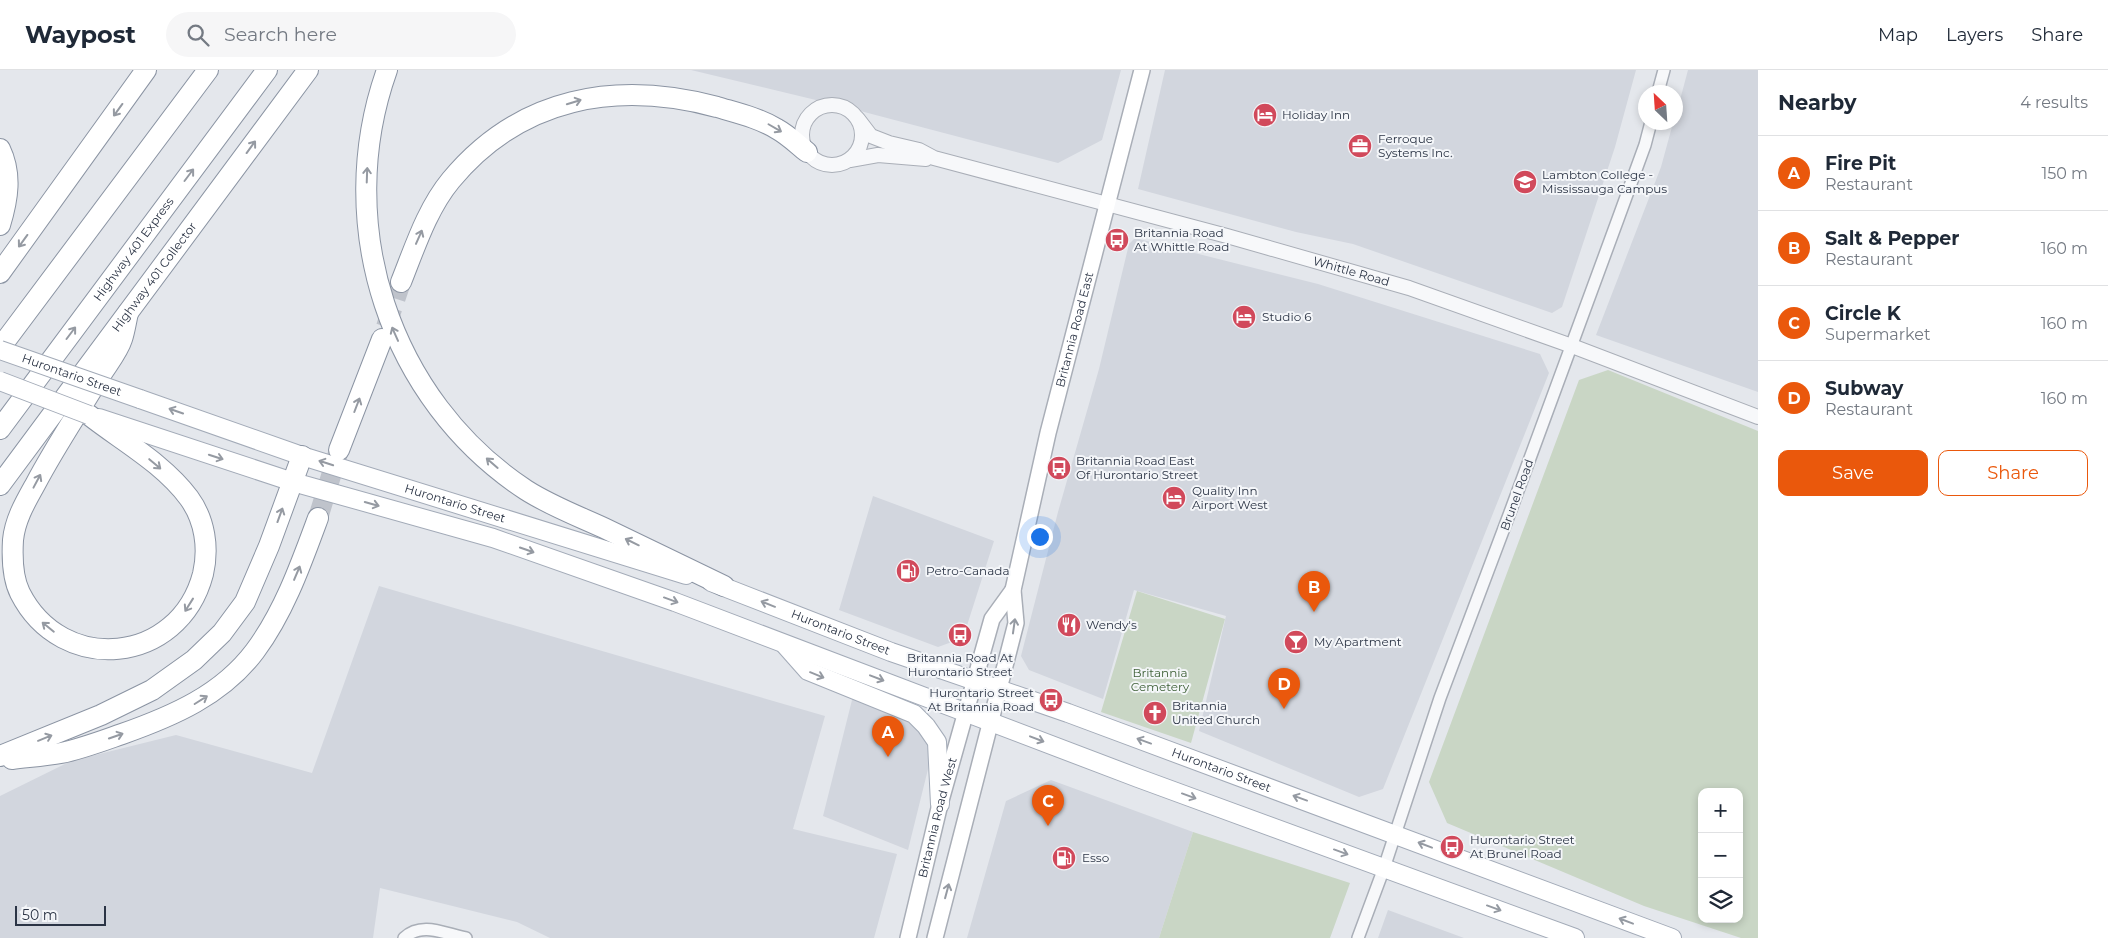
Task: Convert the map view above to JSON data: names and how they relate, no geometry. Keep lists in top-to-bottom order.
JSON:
{
  "streets": {
    "highway": ["Highway 401 Express", "Highway 401 Collector"],
    "main road": ["Britannia Road East", "Hurontario Street", "Britannia Road West"],
    "street": ["Whittle Road", "Brunel Road"]
  },
  "crossings": [
    ["Whittle Road", "Britannia Road East"],
    ["Whittle Road", "Brunel Road"],
    ["Britannia Road East", "Hurontario Street"],
    ["Britannia Road East", "Britannia Road West"],
    ["Hurontario Street", "Brunel Road"],
    ["Hurontario Street", "Britannia Road West"]
  ],
  "parks": ["Britannia Cemetery"],
  "places": {
    "hotel": ["Holiday Inn", "Studio 6", "Quality Inn Airport West"],
    "office": ["Ferroque Systems Inc."],
    "school or university": ["Lambton College - Mississauga Campus"],
    "bus stop": [
      "Britannia Road At Whittle Road",
      "Britannia Road East Of Hurontario Street",
      "Britannia Road At Hurontario Street",
      "Hurontario Street At Britannia Road",
      "Hurontario Street At Brunel Road"
    ],
    "fuel station": ["Petro-Canada", "Esso"],
    "restaurant": ["Wendy's"],
    "bar": ["My Apartment"],
    "church": ["Britannia United Church"]
  },
  "scale_bar": "50 m",
  "north": "top left",
  "page": {
    "header": "Waypost",
    "search": "Search here",
    "nav": ["Map", "Layers", "Share"],
    "heading": ["Nearby", "4 results"],
    "list": [
      {
        "mark": "A",
        "name": "Fire Pit",
        "note": "Restaurant",
        "value": "150 m"
      },
      {
        "mark": "B",
        "name": "Salt & Pepper",
        "note": "Restaurant",
        "value": "160 m"
      },
      {
        "mark": "C",
        "name": "Circle K",
        "note": "Supermarket",
        "value": "160 m"
      },
      {
        "mark": "D",
        "name": "Subway",
        "note": "Restaurant",
        "value": "160 m"
      }
    ],
    "buttons": ["Save", "Share"],
    "pins": [
      "B",
      "D",
      "A",
      "C"
    ],
    "map_buttons": ["+", "−"],
    "scale": "50 m"
  }
}
